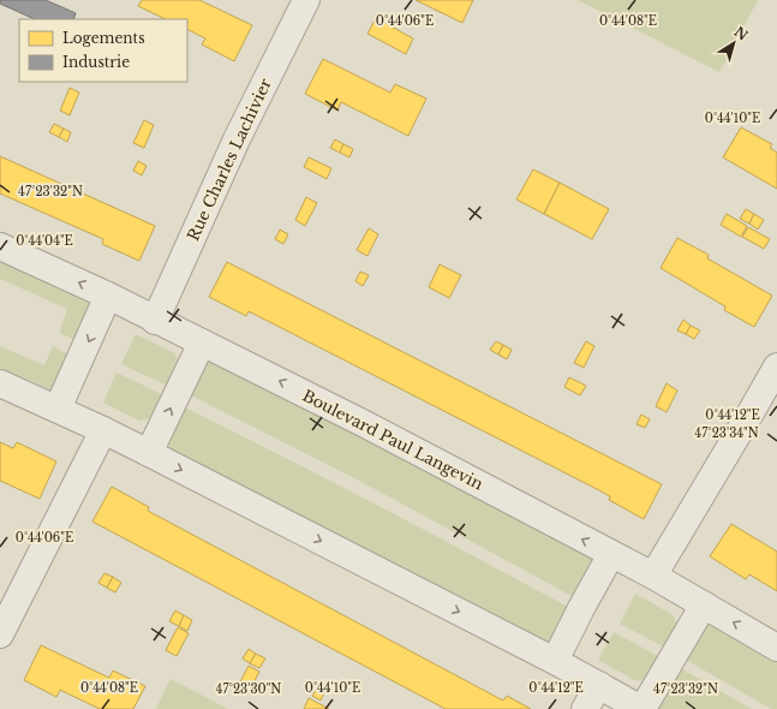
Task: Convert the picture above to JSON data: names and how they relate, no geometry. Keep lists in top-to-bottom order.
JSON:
{
  "streets": {
    "street": ["Rue Charles Lachivier", "Boulevard Paul Langevin"]
  },
  "crossings": [
    ["Rue Charles Lachivier", "Boulevard Paul Langevin"]
  ],
  "legend": ["Logements", "Industrie"],
  "north": "top right",
  "coordinates": [
    "0°44'06\"E",
    "0°44'08\"E",
    "0°44'10\"E",
    "47°23'32\"N",
    "0°44'04\"E",
    "0°44'12\"E",
    "47°23'34\"N",
    "47°23'30\"N"
  ]
}
